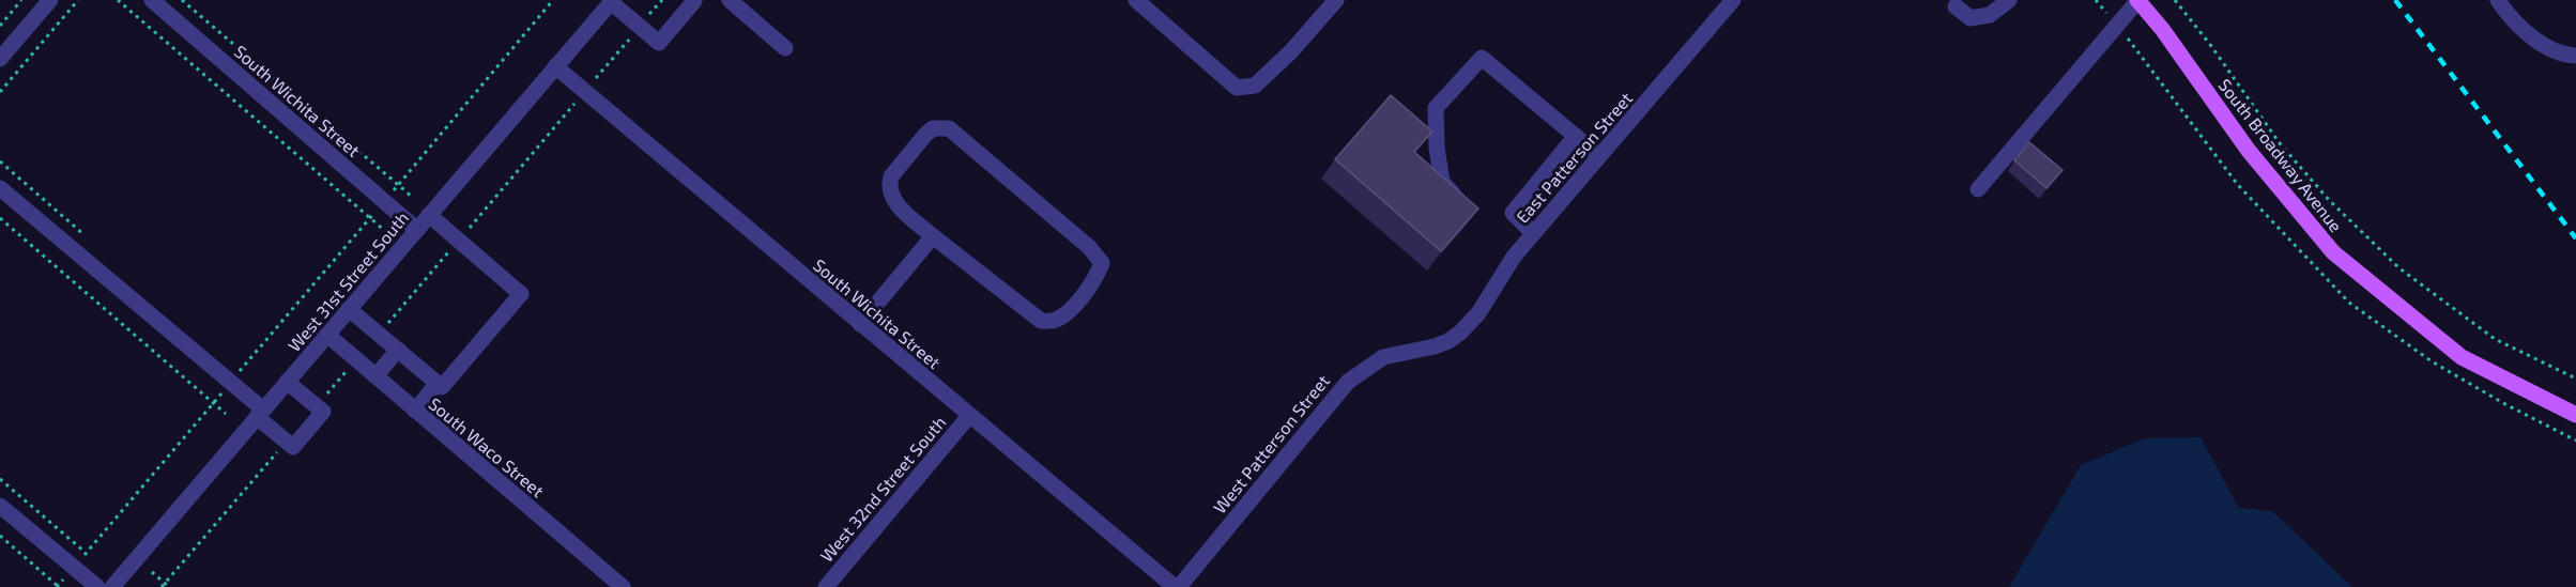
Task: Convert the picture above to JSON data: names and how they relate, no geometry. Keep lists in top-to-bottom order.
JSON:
{
  "streets": {
    "main road": ["South Broadway Avenue"],
    "street": [
      "South Wichita Street",
      "East Patterson Street",
      "West 31st Street South",
      "West Patterson Street",
      "South Waco Street",
      "West 32nd Street South"
    ]
  },
  "crossings": [
    ["South Wichita Street", "West 31st Street South"],
    ["South Wichita Street", "West Patterson Street"],
    ["South Wichita Street", "West 32nd Street South"],
    ["East Patterson Street", "West Patterson Street"],
    ["West 31st Street South", "South Waco Street"]
  ]
}
